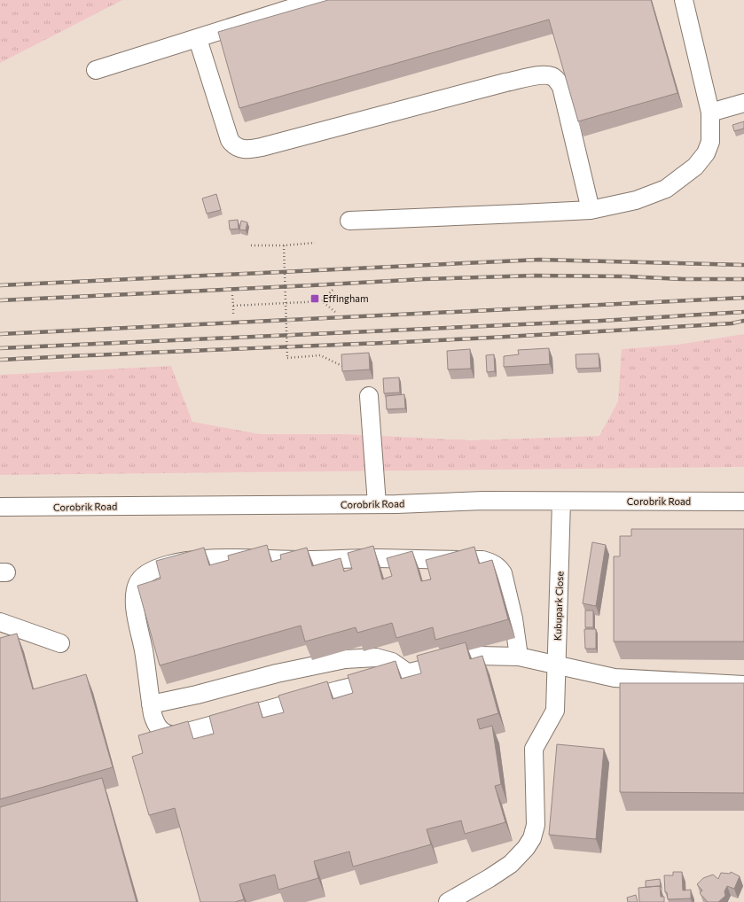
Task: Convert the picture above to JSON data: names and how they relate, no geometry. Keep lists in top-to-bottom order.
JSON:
{
  "streets": {
    "street": ["Corobrik Road", "Kubupark Close"]
  },
  "crossings": [
    ["Corobrik Road", "Kubupark Close"]
  ],
  "places": {
    "transit": ["Effingham"]
  }
}
